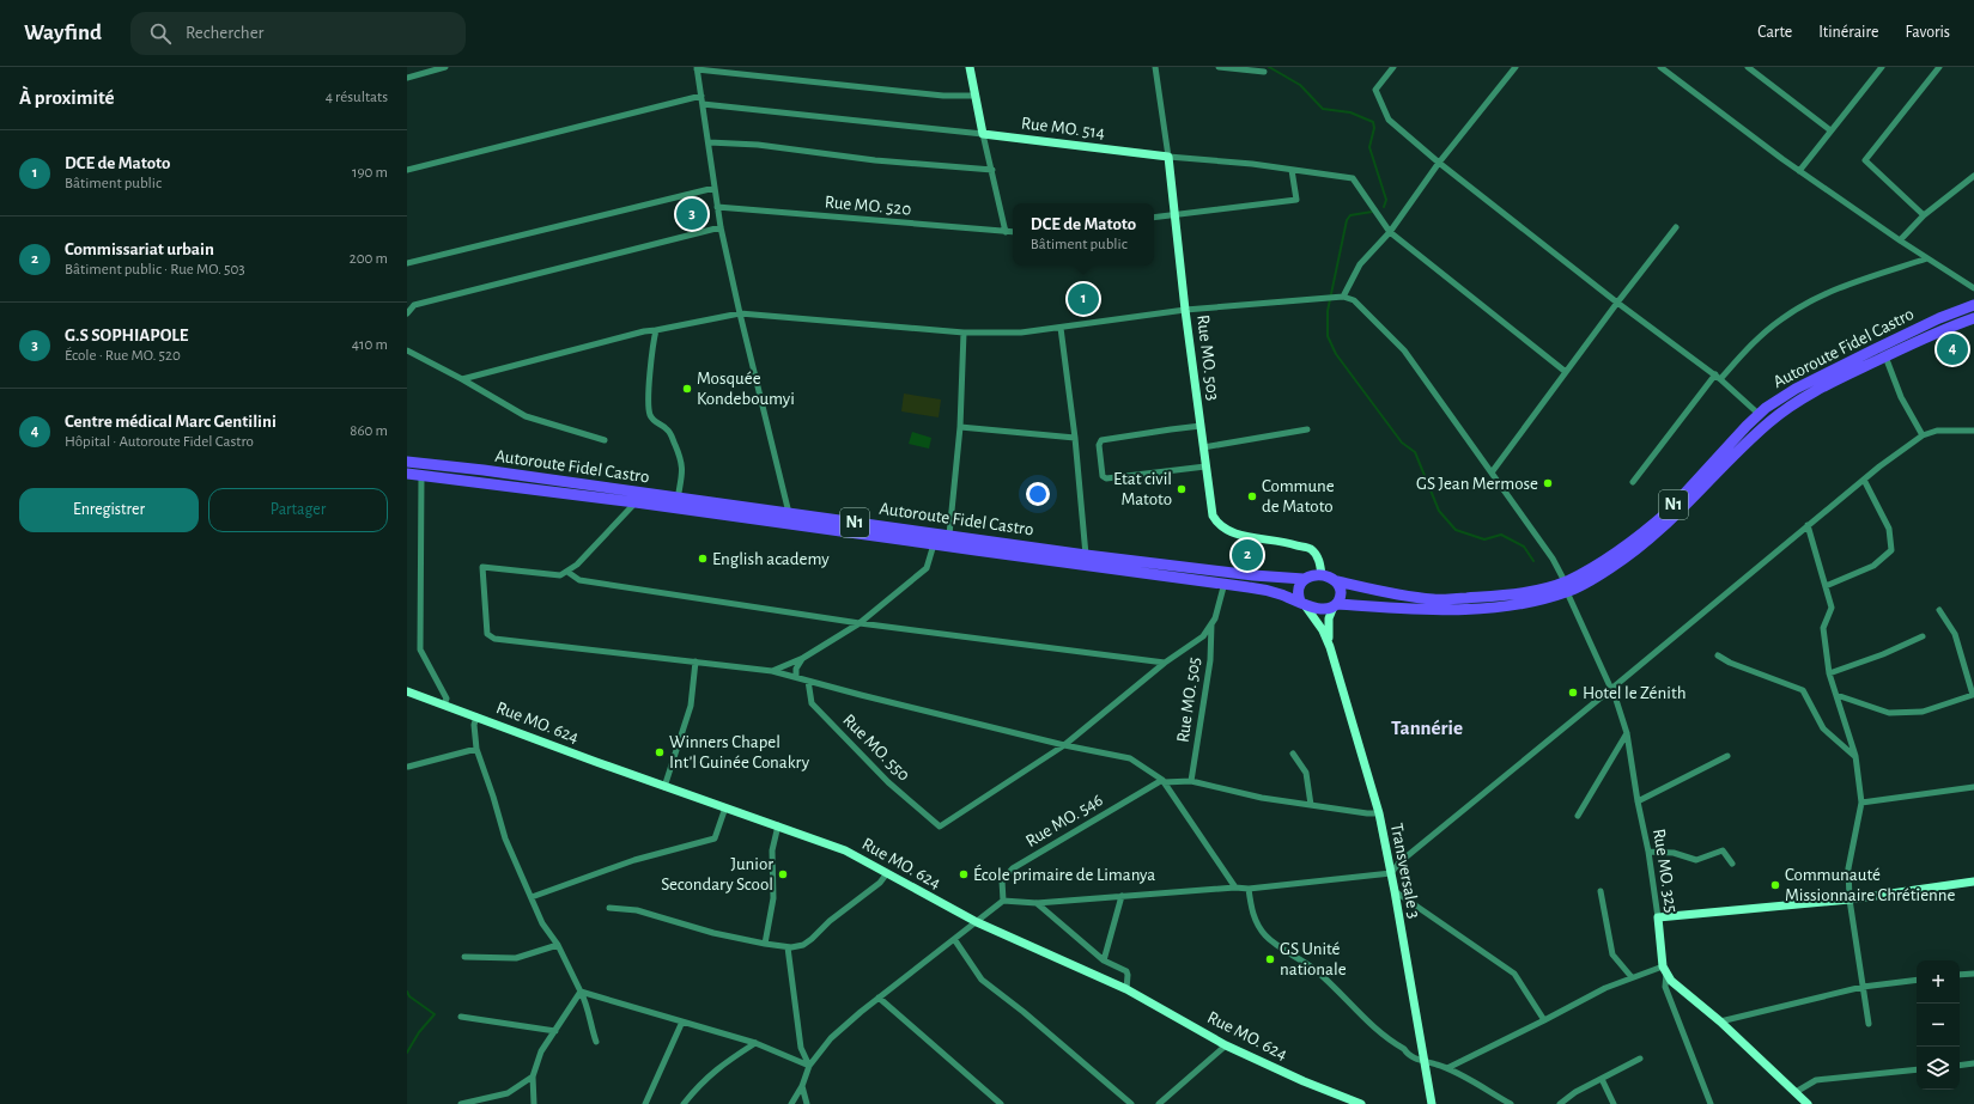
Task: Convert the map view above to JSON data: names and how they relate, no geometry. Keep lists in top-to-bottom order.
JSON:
{
  "streets": {
    "highway": ["Autoroute Fidel Castro", "N1"],
    "street": [
      "Rue MO. 514",
      "Rue MO. 520",
      "Rue MO. 503",
      "Rue MO. 505",
      "Rue MO. 624",
      "Rue MO. 550",
      "Rue MO. 546",
      "Transversale 3",
      "Rue MO. 325"
    ]
  },
  "crossings": [
    ["Rue MO. 514", "Rue MO. 503"],
    ["Autoroute Fidel Castro", "Rue MO. 503"],
    ["Autoroute Fidel Castro", "Transversale 3"],
    ["Autoroute Fidel Castro", "Rue MO. 325"],
    ["Rue MO. 503", "Transversale 3"]
  ],
  "districts": ["Tannérie"],
  "places": [
    "Mosquée Kondeboumyi",
    "GS Jean Mermose",
    "Etat civil Matoto",
    "Commune de Matoto",
    "English academy",
    "Hotel le Zénith",
    "Winners Chapel Int'l Guinée Conakry",
    "Junior Secondary Scool",
    "École primaire de Limanya",
    "Communauté Missionnaire Chrétienne",
    "GS Unité nationale"
  ],
  "page": {
    "header": "Wayfind",
    "search": "Rechercher",
    "nav": ["Carte", "Itinéraire", "Favoris"],
    "heading": ["À proximité", "4 résultats"],
    "list": [
      {
        "mark": "1",
        "name": "DCE de Matoto",
        "note": "Bâtiment public",
        "value": "190 m"
      },
      {
        "mark": "2",
        "name": "Commissariat urbain",
        "note": "Bâtiment public · Rue MO. 503",
        "value": "200 m"
      },
      {
        "mark": "3",
        "name": "G.S SOPHIAPOLE",
        "note": "École · Rue MO. 520",
        "value": "410 m"
      },
      {
        "mark": "4",
        "name": "Centre médical Marc Gentilini",
        "note": "Hôpital · Autoroute Fidel Castro",
        "value": "860 m"
      }
    ],
    "pins": [
      "3",
      "1",
      "4",
      "2"
    ],
    "popup": ["DCE de Matoto", "Bâtiment public"],
    "buttons": ["Enregistrer", "Partager"],
    "map_buttons": ["+", "−"]
  }
}
